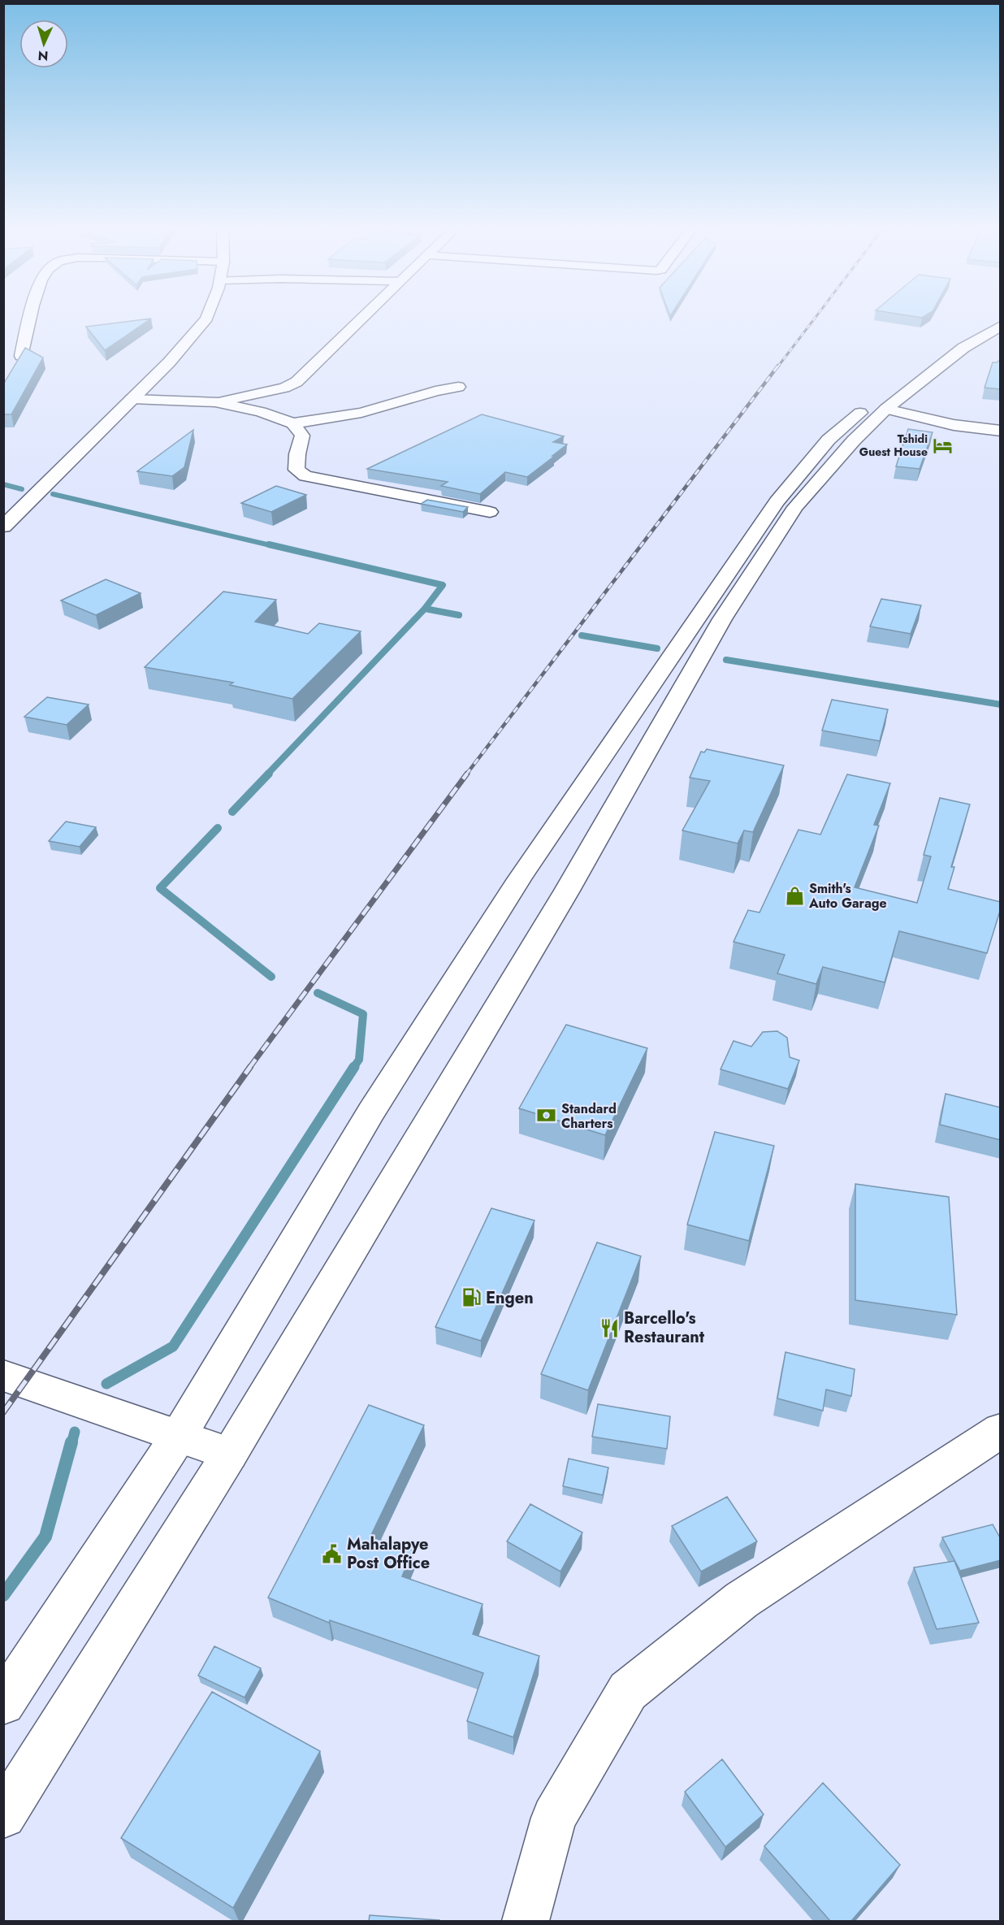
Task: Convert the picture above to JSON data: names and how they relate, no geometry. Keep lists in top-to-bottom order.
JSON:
{
  "places": {
    "hotel": ["Tshidi Guest House"],
    "shop": ["Smith's Auto Garage"],
    "bank": ["Standard Charters"],
    "fuel station": ["Engen"],
    "restaurant": ["Barcello's Restaurant"],
    "public building": ["Mahalapye Post Office"]
  },
  "north": "bottom"
}
